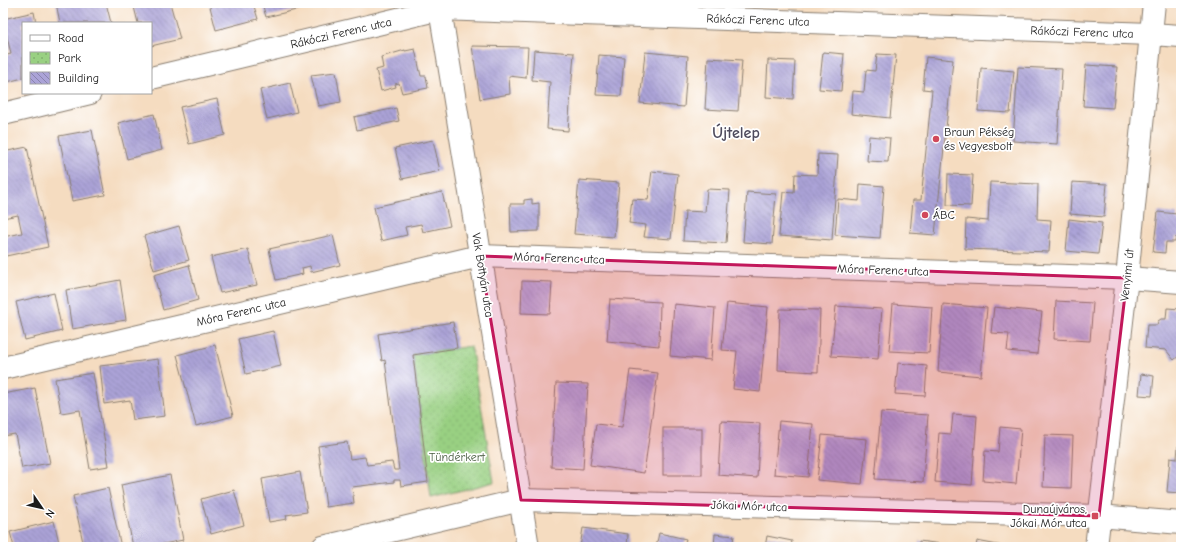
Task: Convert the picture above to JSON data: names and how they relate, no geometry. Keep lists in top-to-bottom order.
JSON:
{
  "streets": {
    "street": [
      "Rákóczi Ferenc utca",
      "Móra Ferenc utca",
      "Vak Bottyán utca",
      "Venyimi út",
      "Jókai Mór utca"
    ]
  },
  "crossings": [
    ["Rákóczi Ferenc utca", "Vak Bottyán utca"],
    ["Rákóczi Ferenc utca", "Venyimi út"],
    ["Móra Ferenc utca", "Vak Bottyán utca"],
    ["Móra Ferenc utca", "Venyimi út"],
    ["Vak Bottyán utca", "Jókai Mór utca"],
    ["Venyimi út", "Jókai Mór utca"]
  ],
  "districts": ["Újtelep"],
  "parks": ["Tündérkert"],
  "places": {
    "other": ["Braun Pékség és Vegyesbolt", "ÁBC"],
    "transit": ["Dunaújváros, Jókai Mór utca"]
  },
  "legend": ["Road", "Park", "Building"],
  "north": "bottom right"
}
